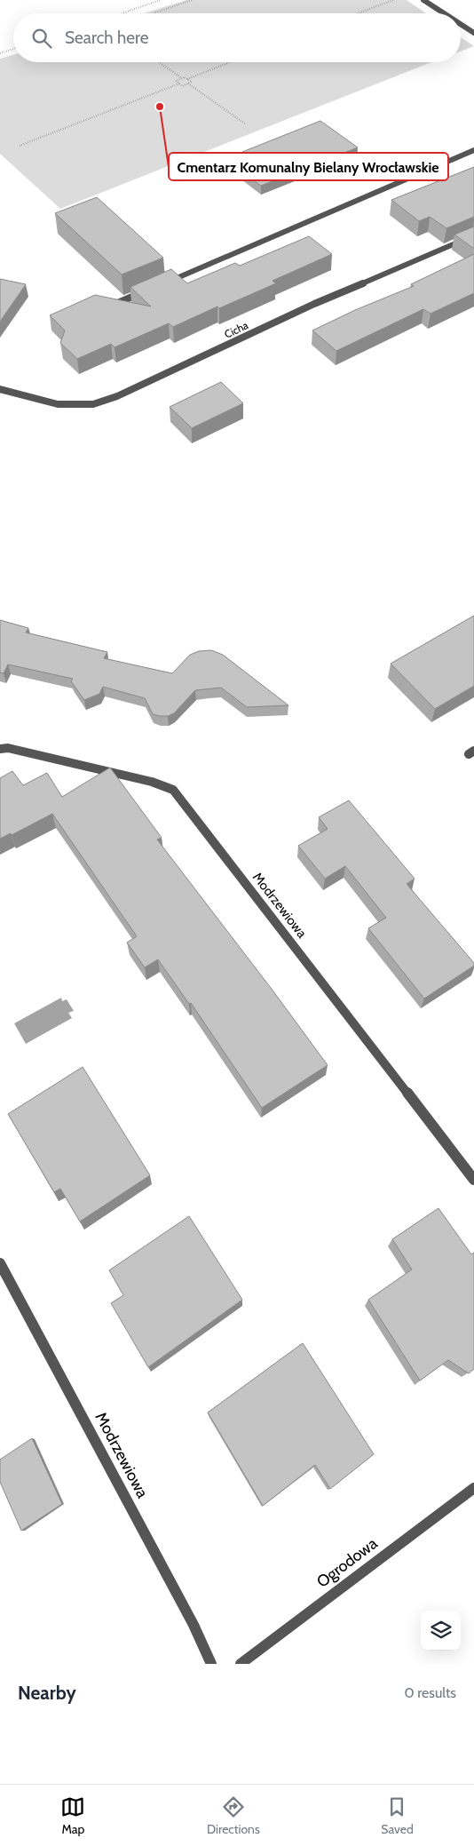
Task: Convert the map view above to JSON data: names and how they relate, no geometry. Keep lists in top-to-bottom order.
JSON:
{
  "streets": {
    "street": ["Cicha", "Modrzewiowa", "Ogrodowa"]
  },
  "places": ["Cmentarz Komunalny Bielany Wrocławskie"],
  "page": {
    "search": "Search here",
    "heading": ["Nearby", "0 results"],
    "nav": ["Map", "Directions", "Saved"]
  }
}
